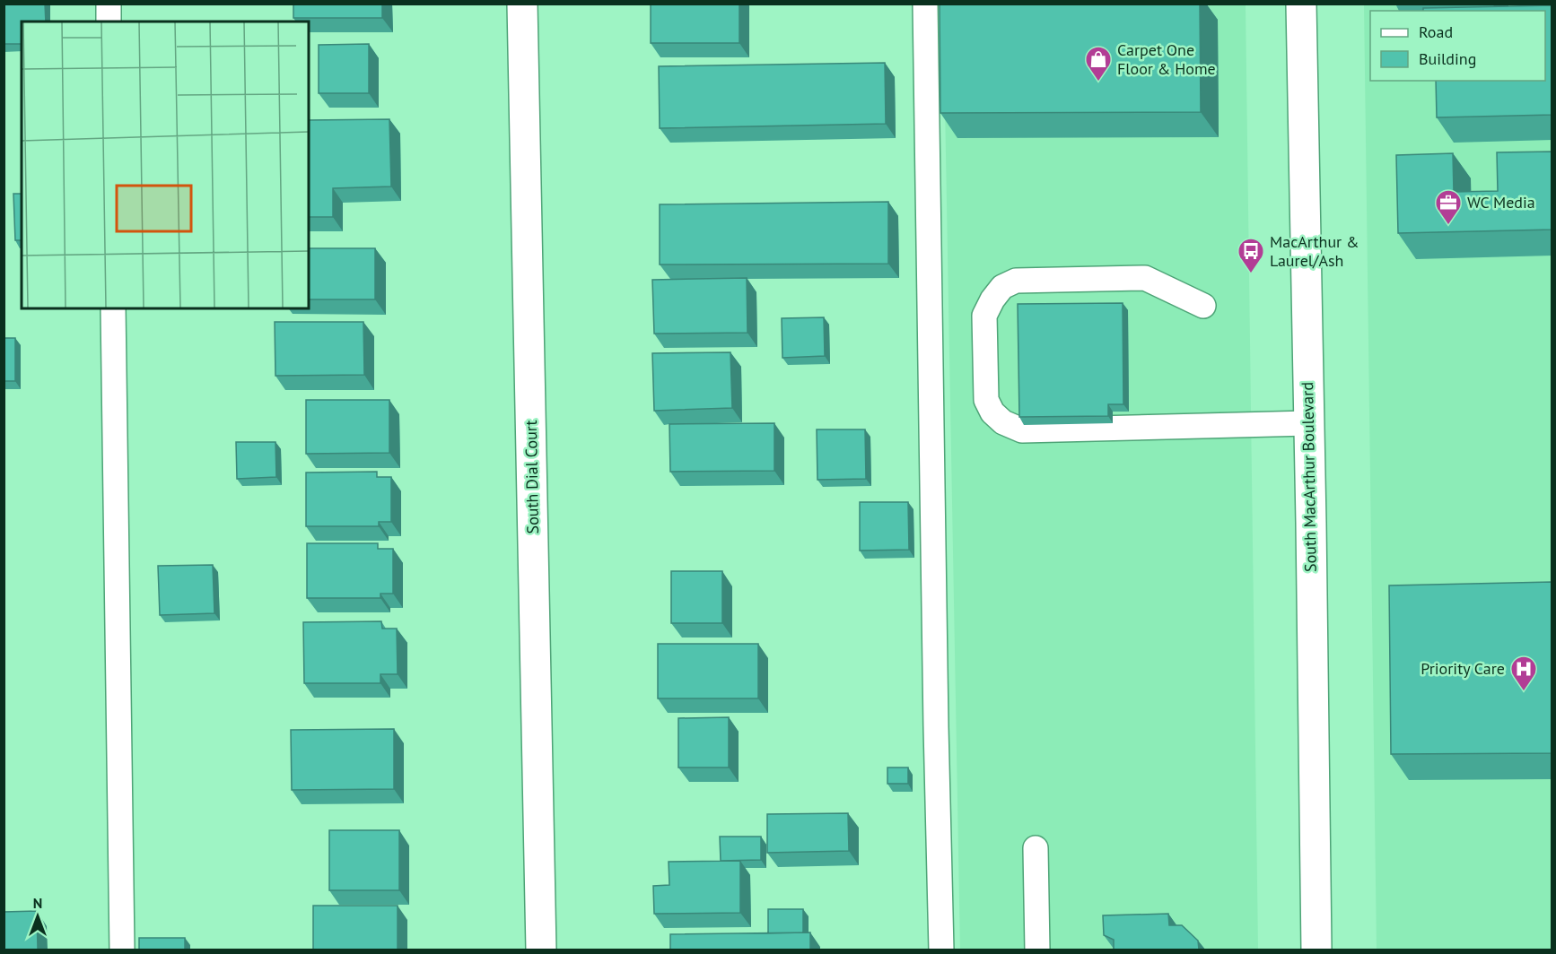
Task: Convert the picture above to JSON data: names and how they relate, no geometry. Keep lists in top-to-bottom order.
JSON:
{
  "streets": {
    "street": ["South Dial Court", "South MacArthur Boulevard"]
  },
  "places": {
    "shop": ["Carpet One Floor & Home"],
    "office": ["WC Media"],
    "bus stop": ["MacArthur & Laurel/Ash"],
    "hospital": ["Priority Care"]
  },
  "legend": ["Road", "Building"],
  "north": "top"
}
